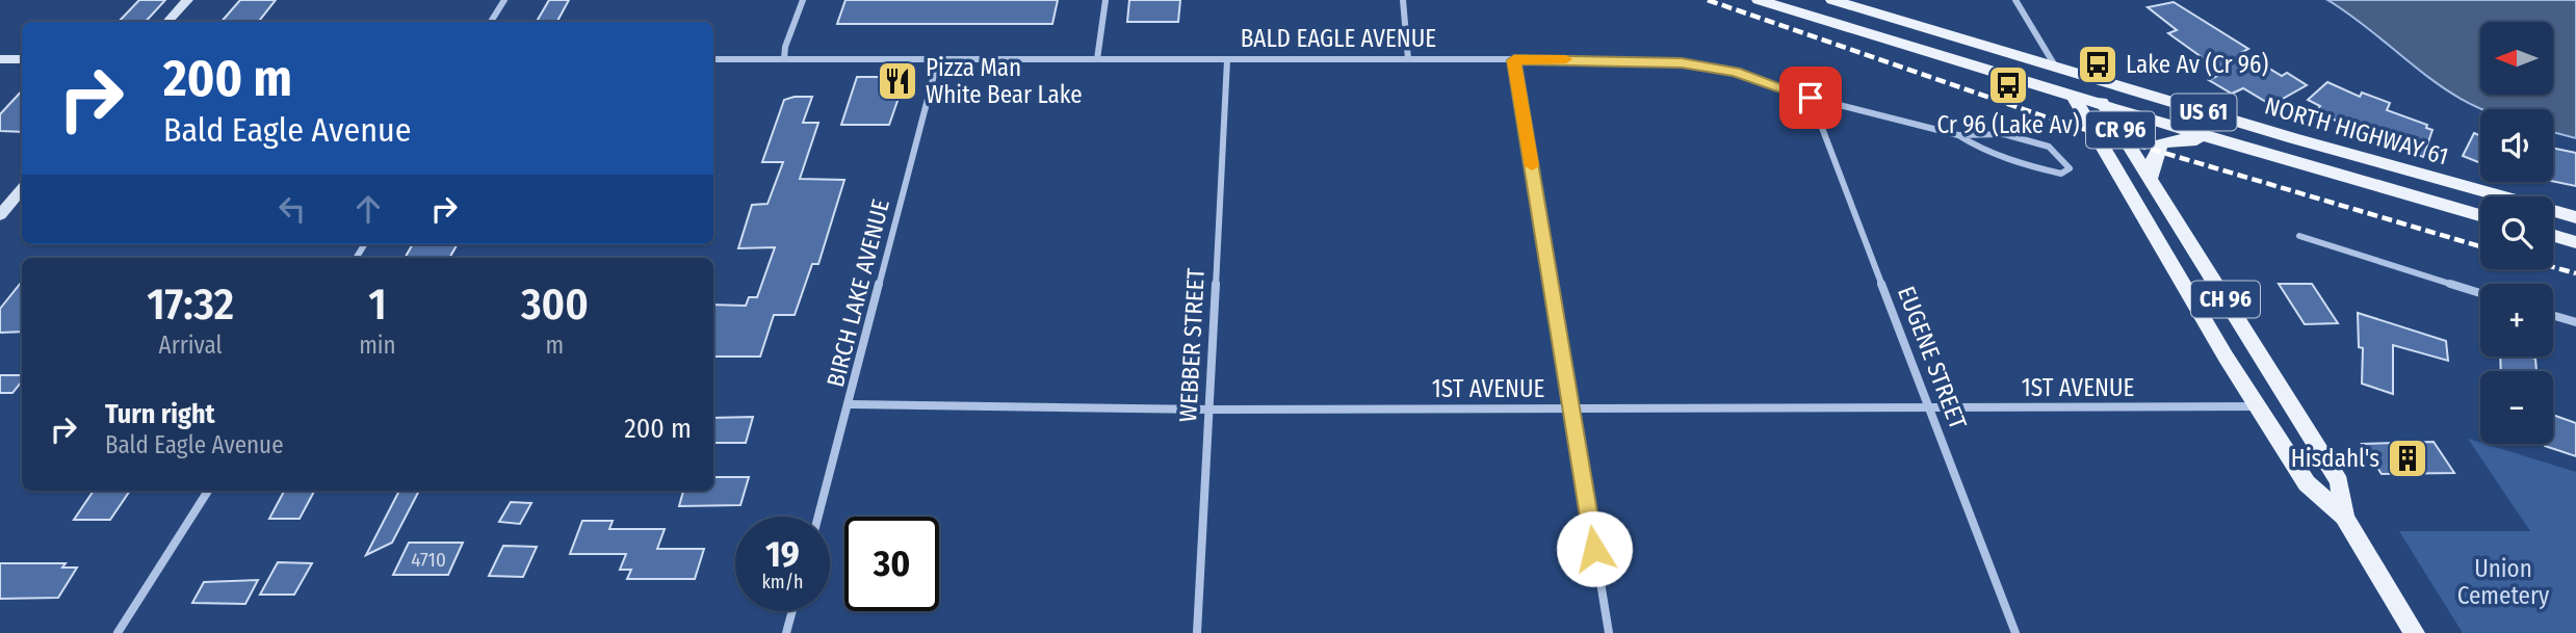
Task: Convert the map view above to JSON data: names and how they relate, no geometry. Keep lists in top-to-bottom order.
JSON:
{
  "streets": {
    "main road": [
      "US 61",
      "CR 96",
      "NORTH HIGHWAY 61",
      "CH 96"
    ],
    "street": [
      "BALD EAGLE AVENUE",
      "BIRCH LAKE AVENUE",
      "WEBBER STREET",
      "EUGENE STREET",
      "1ST AVENUE"
    ]
  },
  "crossings": [
    ["BALD EAGLE AVENUE", "BIRCH LAKE AVENUE"],
    ["BALD EAGLE AVENUE", "WEBBER STREET"],
    ["BALD EAGLE AVENUE", "EUGENE STREET"],
    ["CR 96", "NORTH HIGHWAY 61"],
    ["CR 96", "CH 96"],
    ["NORTH HIGHWAY 61", "CH 96"],
    ["BIRCH LAKE AVENUE", "1ST AVENUE"],
    ["CH 96", "1ST AVENUE"],
    ["WEBBER STREET", "1ST AVENUE"],
    ["EUGENE STREET", "1ST AVENUE"]
  ],
  "parks": ["Union Cemetery"],
  "places": {
    "bus stop": ["Lake Av (Cr 96)", "Cr 96 (Lake Av)"],
    "restaurant": ["Pizza Man White Bear Lake"],
    "building": ["Hisdahl's"]
  },
  "house_numbers": ["4710"],
  "north": "left",
  "page": {
    "map_buttons": ["+", "−"],
    "turn": ["200 m", "Bald Eagle Avenue"],
    "eta": [
      "17:32",
      "Arrival",
      "1",
      "min",
      "300",
      "m"
    ],
    "list": [
      {
        "name": "Turn right",
        "note": "Bald Eagle Avenue",
        "value": "200 m"
      }
    ],
    "speed": "19 km/h",
    "limit": "30"
  }
}
